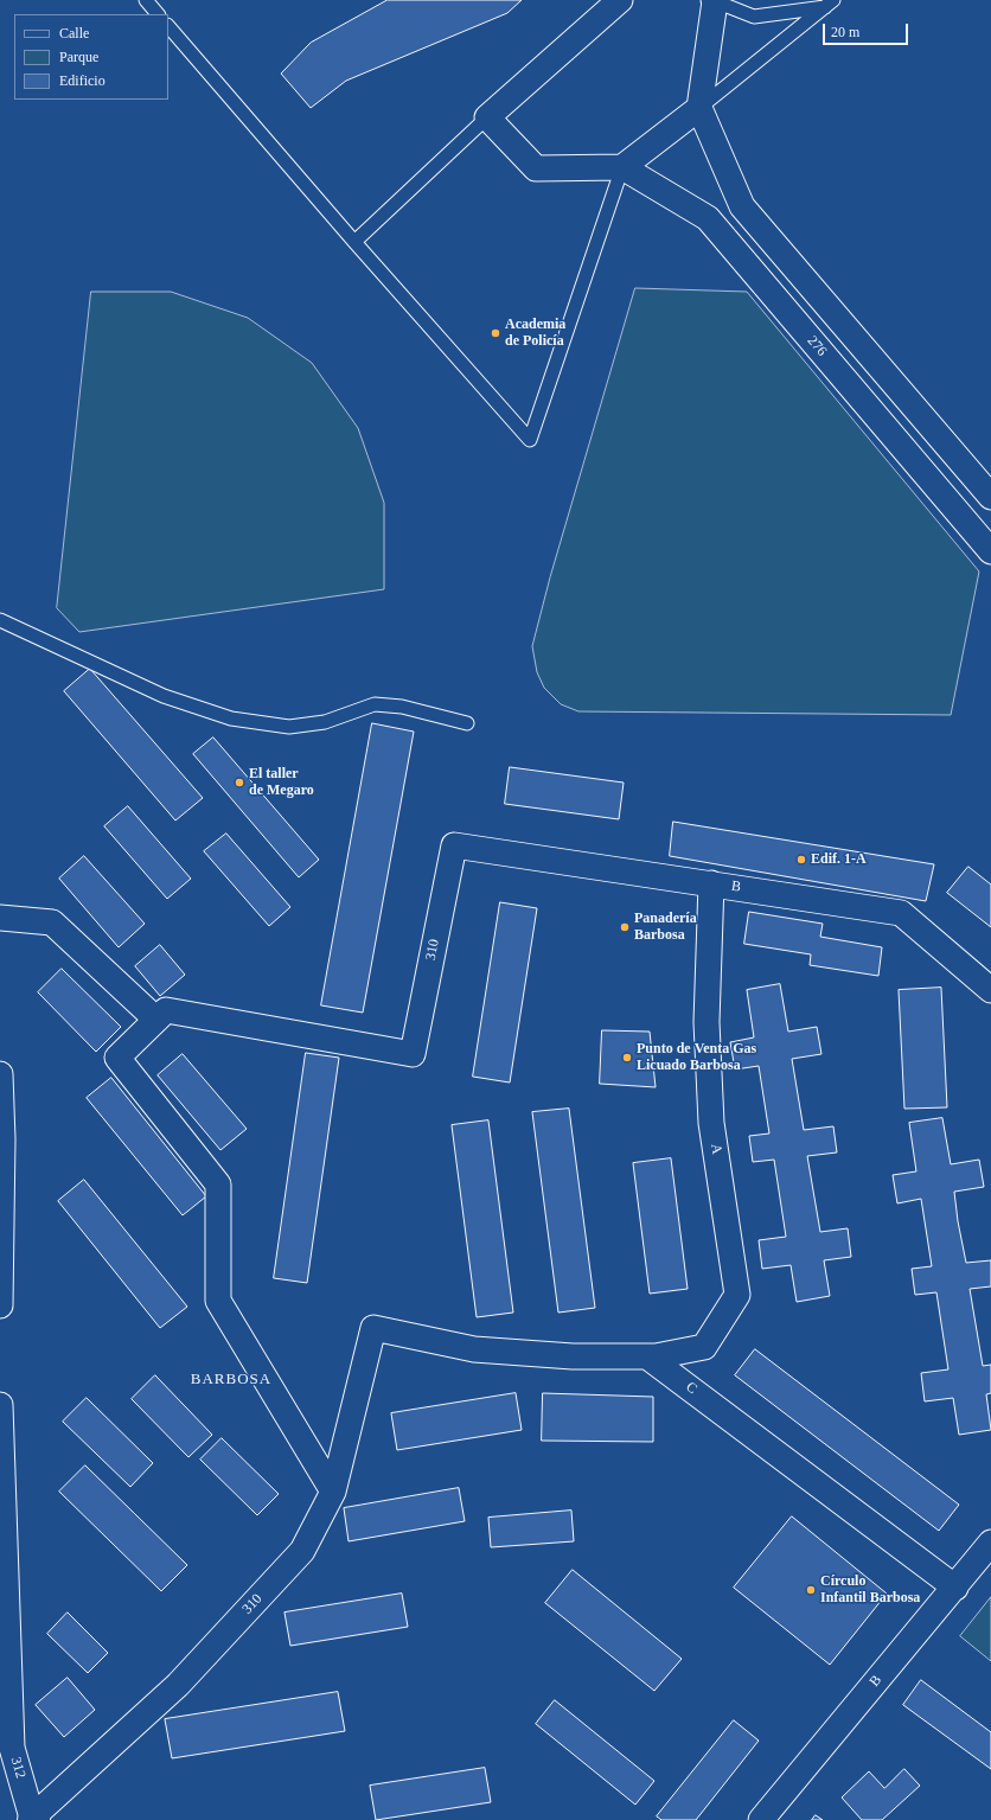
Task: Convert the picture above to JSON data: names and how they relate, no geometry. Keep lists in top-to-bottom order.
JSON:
{
  "streets": {
    "street": [
      "276",
      "B",
      "310",
      "A",
      "C",
      "312"
    ]
  },
  "crossings": [
    ["B", "310"],
    ["B", "A"],
    ["B", "C"],
    ["310", "A"],
    ["310", "C"],
    ["310", "312"],
    ["A", "C"]
  ],
  "districts": ["BARBOSA"],
  "places": [
    "Academia de Policía",
    "El taller de Megaro",
    "Edif. 1-A",
    "Panadería Barbosa",
    "Punto de Venta Gas Licuado Barbosa",
    "Círculo Infantil Barbosa"
  ],
  "legend": ["Calle", "Parque", "Edificio"],
  "scale_bar": "20 m"
}
